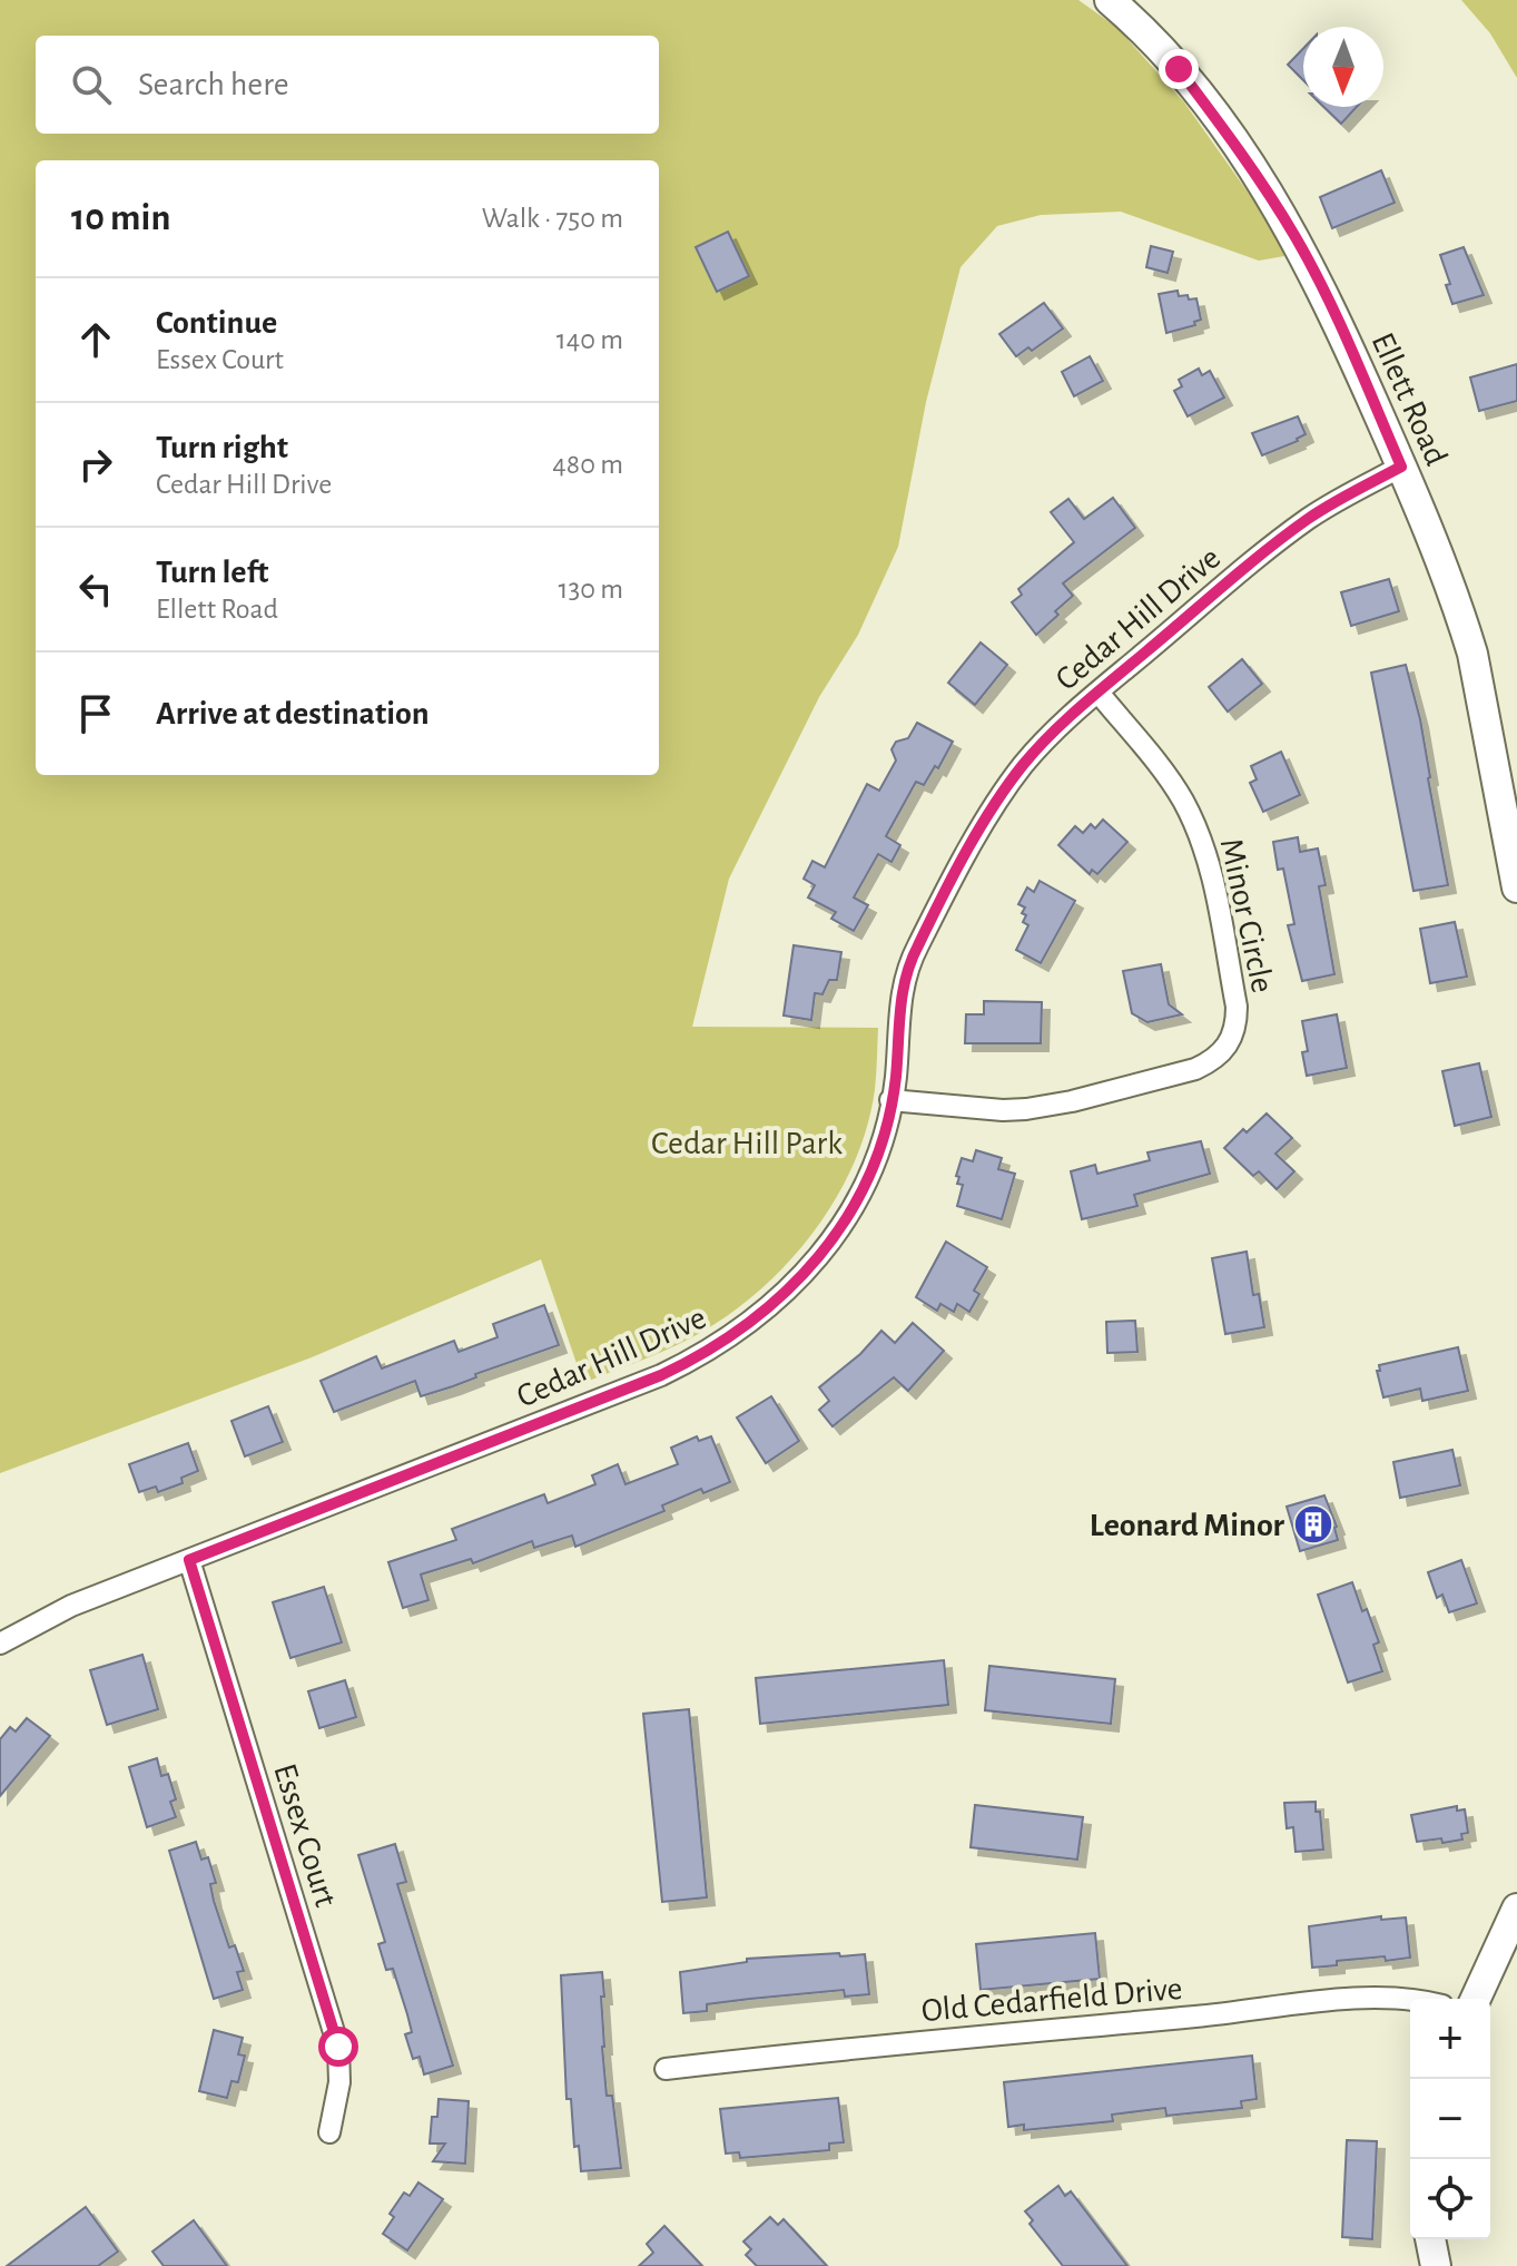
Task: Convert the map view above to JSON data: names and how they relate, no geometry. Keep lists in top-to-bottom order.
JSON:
{
  "streets": {
    "street": [
      "Ellett Road",
      "Cedar Hill Drive",
      "Minor Circle",
      "Essex Court",
      "Old Cedarfield Drive"
    ]
  },
  "crossings": [
    ["Ellett Road", "Cedar Hill Drive"],
    ["Cedar Hill Drive", "Minor Circle"],
    ["Cedar Hill Drive", "Essex Court"]
  ],
  "parks": ["Cedar Hill Park"],
  "places": {
    "building": ["Leonard Minor"]
  },
  "north": "bottom",
  "page": {
    "search": "Search here",
    "heading": ["10 min", "Walk · 750 m"],
    "list": [
      ["Continue", "Essex Court", "140 m"],
      ["Turn right", "Cedar Hill Drive", "480 m"],
      ["Turn left", "Ellett Road", "130 m"],
      "Arrive at destination"
    ],
    "map_buttons": ["+", "−"]
  }
}
